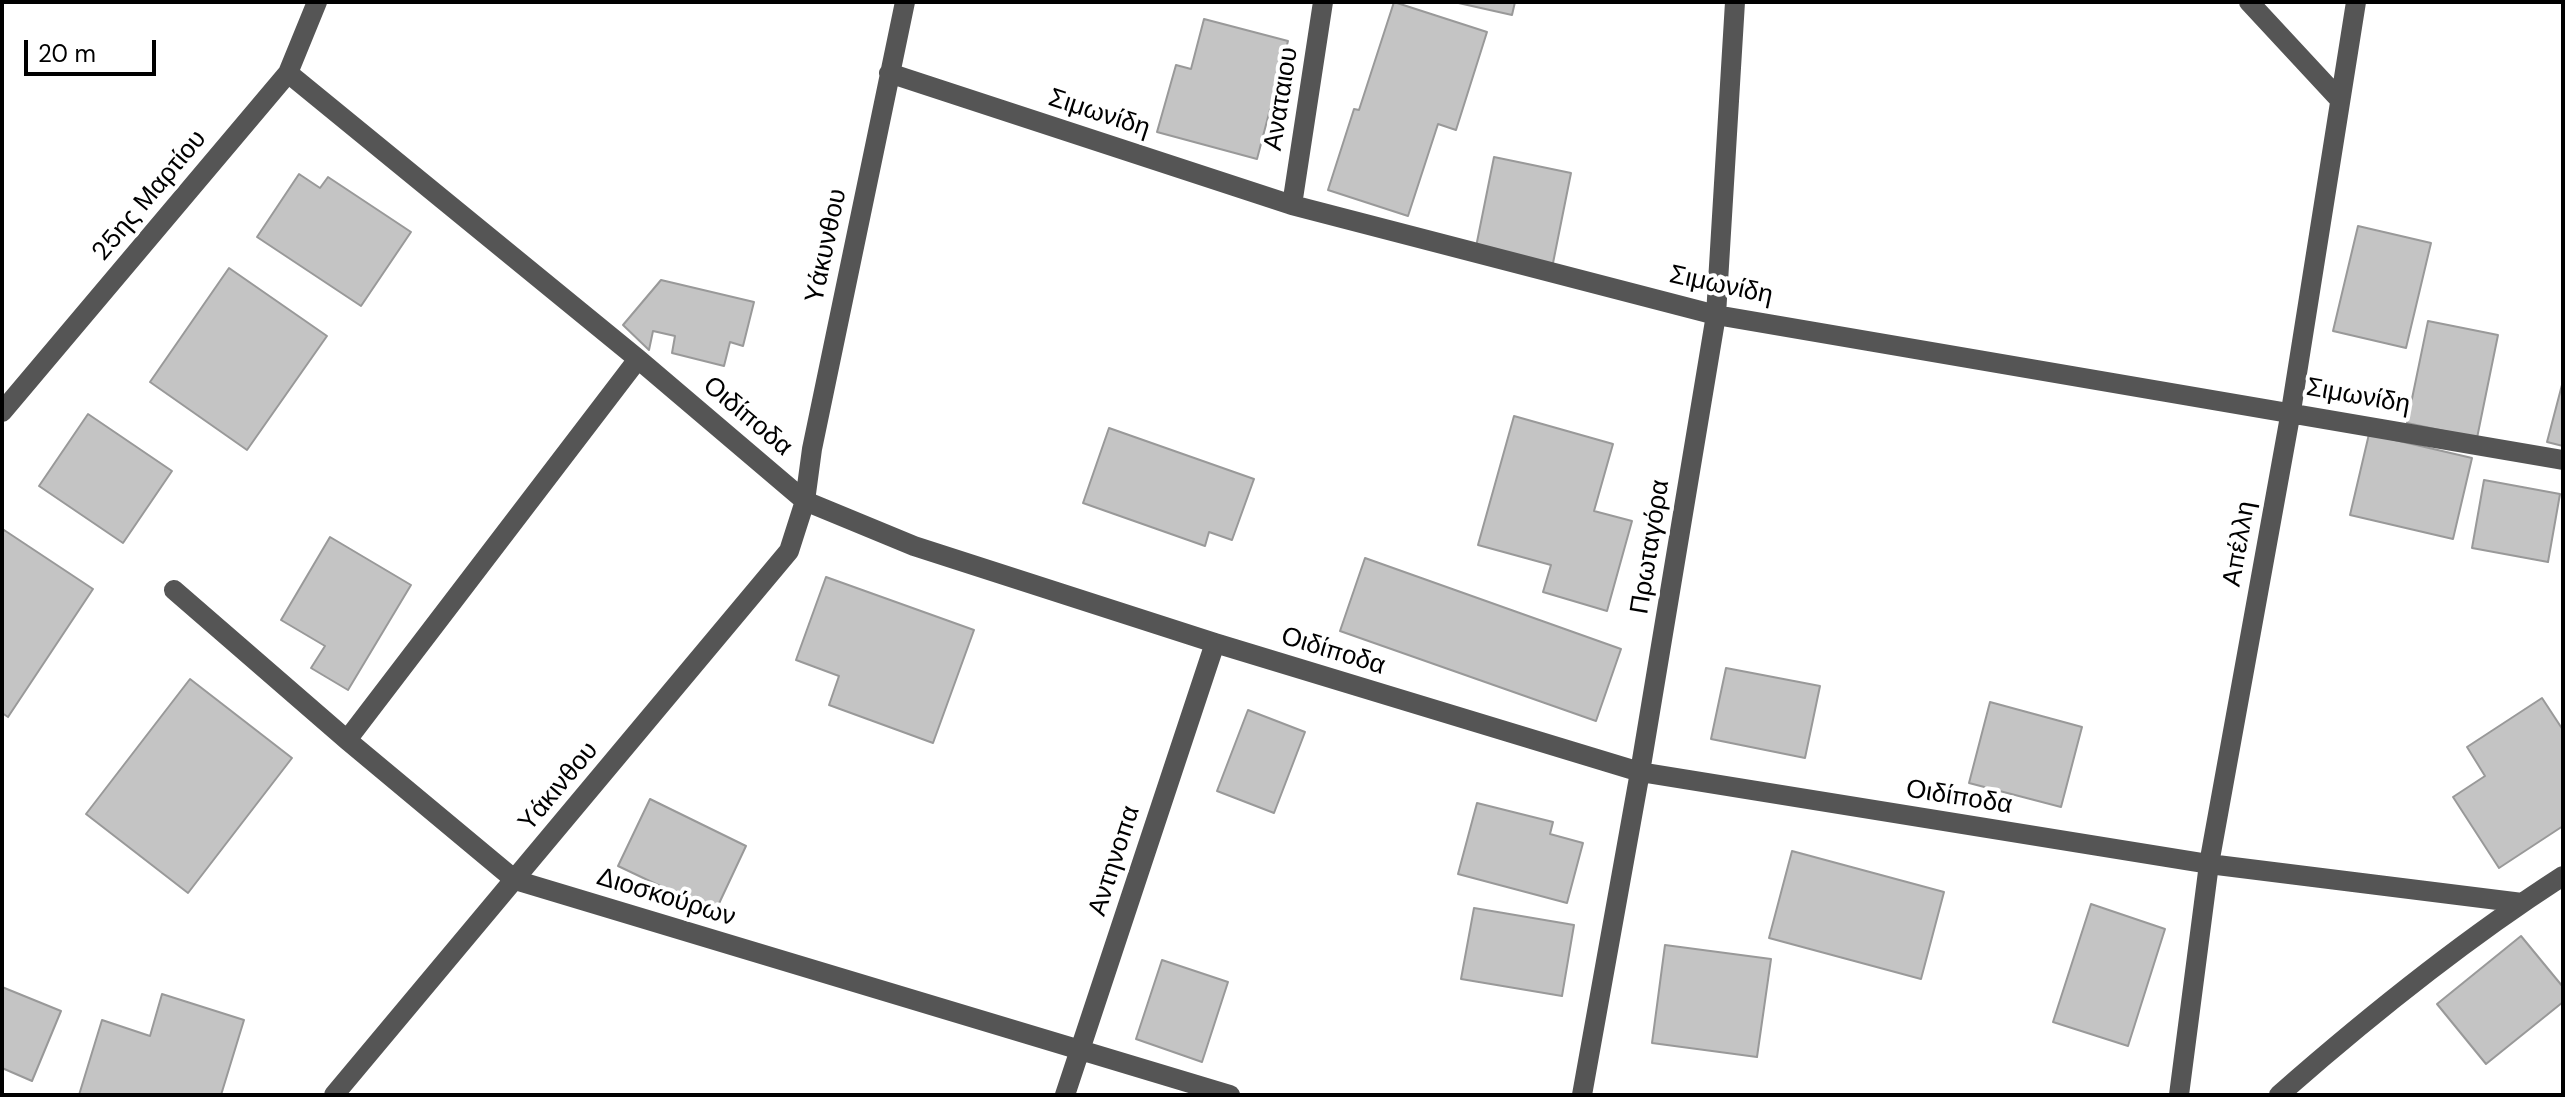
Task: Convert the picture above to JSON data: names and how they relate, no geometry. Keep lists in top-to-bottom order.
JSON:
{
  "streets": {
    "street": [
      "Αναταιου",
      "Σιμωνίδη",
      "25ης Μαρτίου",
      "Υάκυνθου",
      "Οιδίποδα",
      "Απέλλη",
      "Πρωταγόρα",
      "Υάκινθου",
      "Αντηνοπα",
      "Διοσκούρων"
    ]
  },
  "crossings": [
    ["Αναταιου", "Σιμωνίδη"],
    ["Σιμωνίδη", "Υάκυνθου"],
    ["Σιμωνίδη", "Απέλλη"],
    ["Σιμωνίδη", "Πρωταγόρα"],
    ["25ης Μαρτίου", "Οιδίποδα"],
    ["Υάκυνθου", "Οιδίποδα"],
    ["Υάκυνθου", "Υάκινθου"],
    ["Οιδίποδα", "Απέλλη"],
    ["Οιδίποδα", "Πρωταγόρα"],
    ["Οιδίποδα", "Υάκινθου"],
    ["Οιδίποδα", "Αντηνοπα"],
    ["Υάκινθου", "Διοσκούρων"],
    ["Αντηνοπα", "Διοσκούρων"]
  ],
  "scale_bar": "20 m"
}
